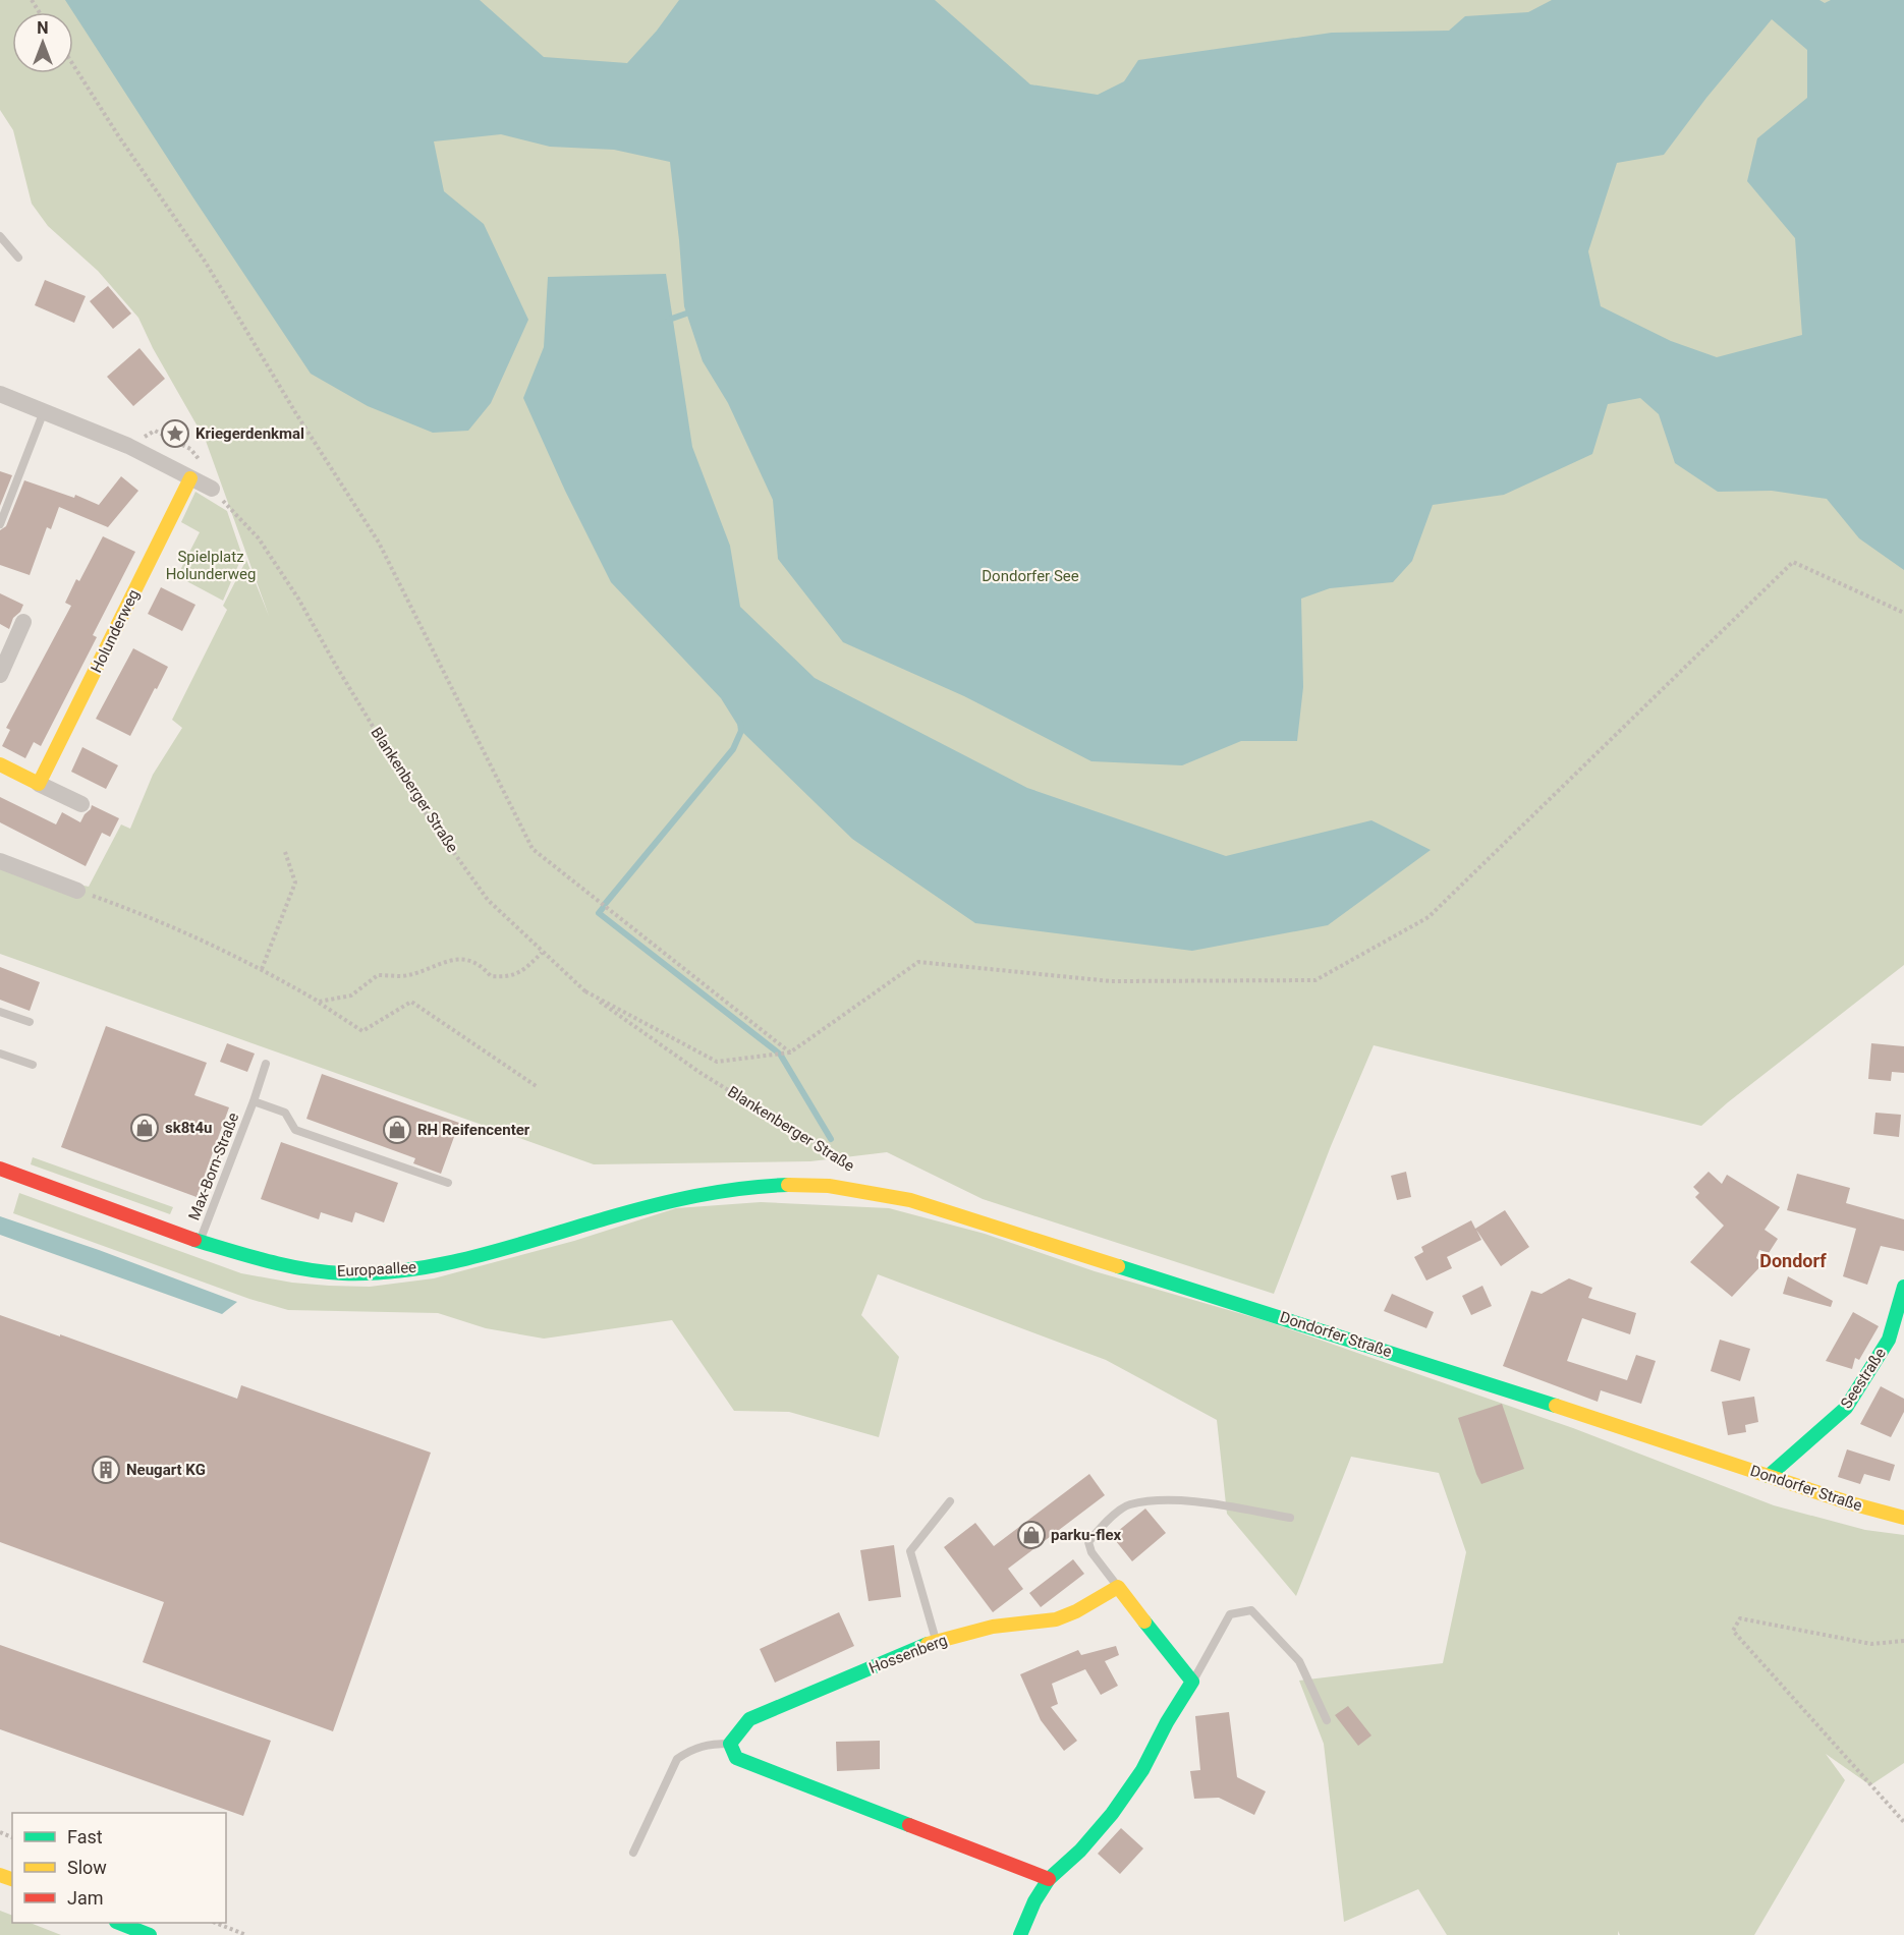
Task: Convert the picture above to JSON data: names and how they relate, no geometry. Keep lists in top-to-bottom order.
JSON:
{
  "streets": {
    "main road": [
      "Holunderweg",
      "Europaallee",
      "Dondorfer Straße",
      "Seestraße",
      "Hossenberg"
    ],
    "lane": ["Max-Born-Straße"],
    "path": ["Blankenberger Straße"]
  },
  "crossings": [
    ["Max-Born-Straße", "Europaallee"],
    ["Europaallee", "Dondorfer Straße"],
    ["Dondorfer Straße", "Seestraße"]
  ],
  "districts": ["Dondorf"],
  "parks": ["Spielplatz Holunderweg", "Dondorfer See"],
  "places": {
    "place": ["Kriegerdenkmal"],
    "shop": ["sk8t4u", "RH Reifencenter", "parku-flex"],
    "building": ["Neugart KG"]
  },
  "legend": ["Fast", "Slow", "Jam"],
  "north": "top"
}
